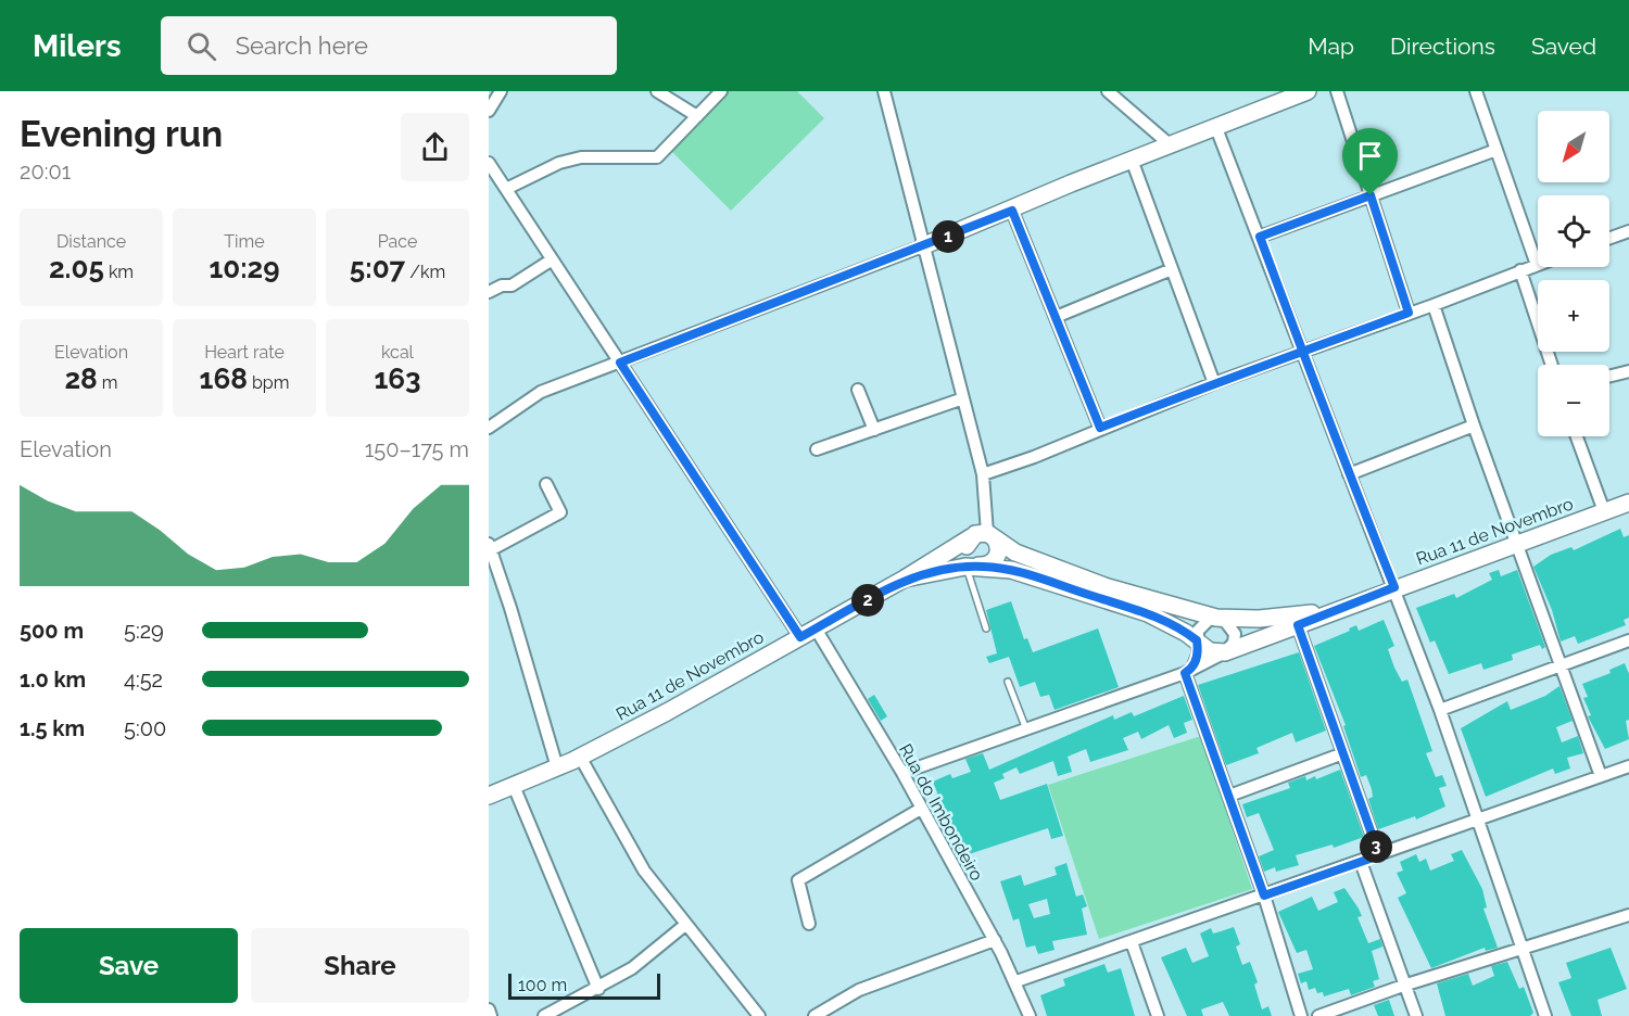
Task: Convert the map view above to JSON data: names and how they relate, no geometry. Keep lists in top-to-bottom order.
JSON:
{
  "streets": {
    "main road": ["Rua 11 de Novembro"],
    "street": ["Rua do Imbondeiro"]
  },
  "crossings": [
    ["Rua 11 de Novembro", "Rua do Imbondeiro"]
  ],
  "scale_bar": "100 m",
  "north": "bottom left",
  "page": {
    "header": "Milers",
    "search": "Search here",
    "nav": ["Map", "Directions", "Saved"],
    "heading": ["Evening run", "20:01"],
    "map_buttons": ["+", "−"],
    "stats": [
      ["Distance", "2.05 km"],
      ["Time", "10:29"],
      ["Pace", "5:07 /km"],
      ["Elevation", "28 m"],
      ["Heart rate", "168 bpm"],
      ["kcal", "163"]
    ],
    "pins": ["1", "2", "3"],
    "chart": ["Elevation", "150–175 m"],
    "list": [
      {
        "name": "500 m",
        "note": "5:29"
      },
      {
        "name": "1.0 km",
        "note": "4:52"
      },
      {
        "name": "1.5 km",
        "note": "5:00"
      }
    ],
    "buttons": ["Save", "Share"],
    "scale": "100 m"
  }
}
